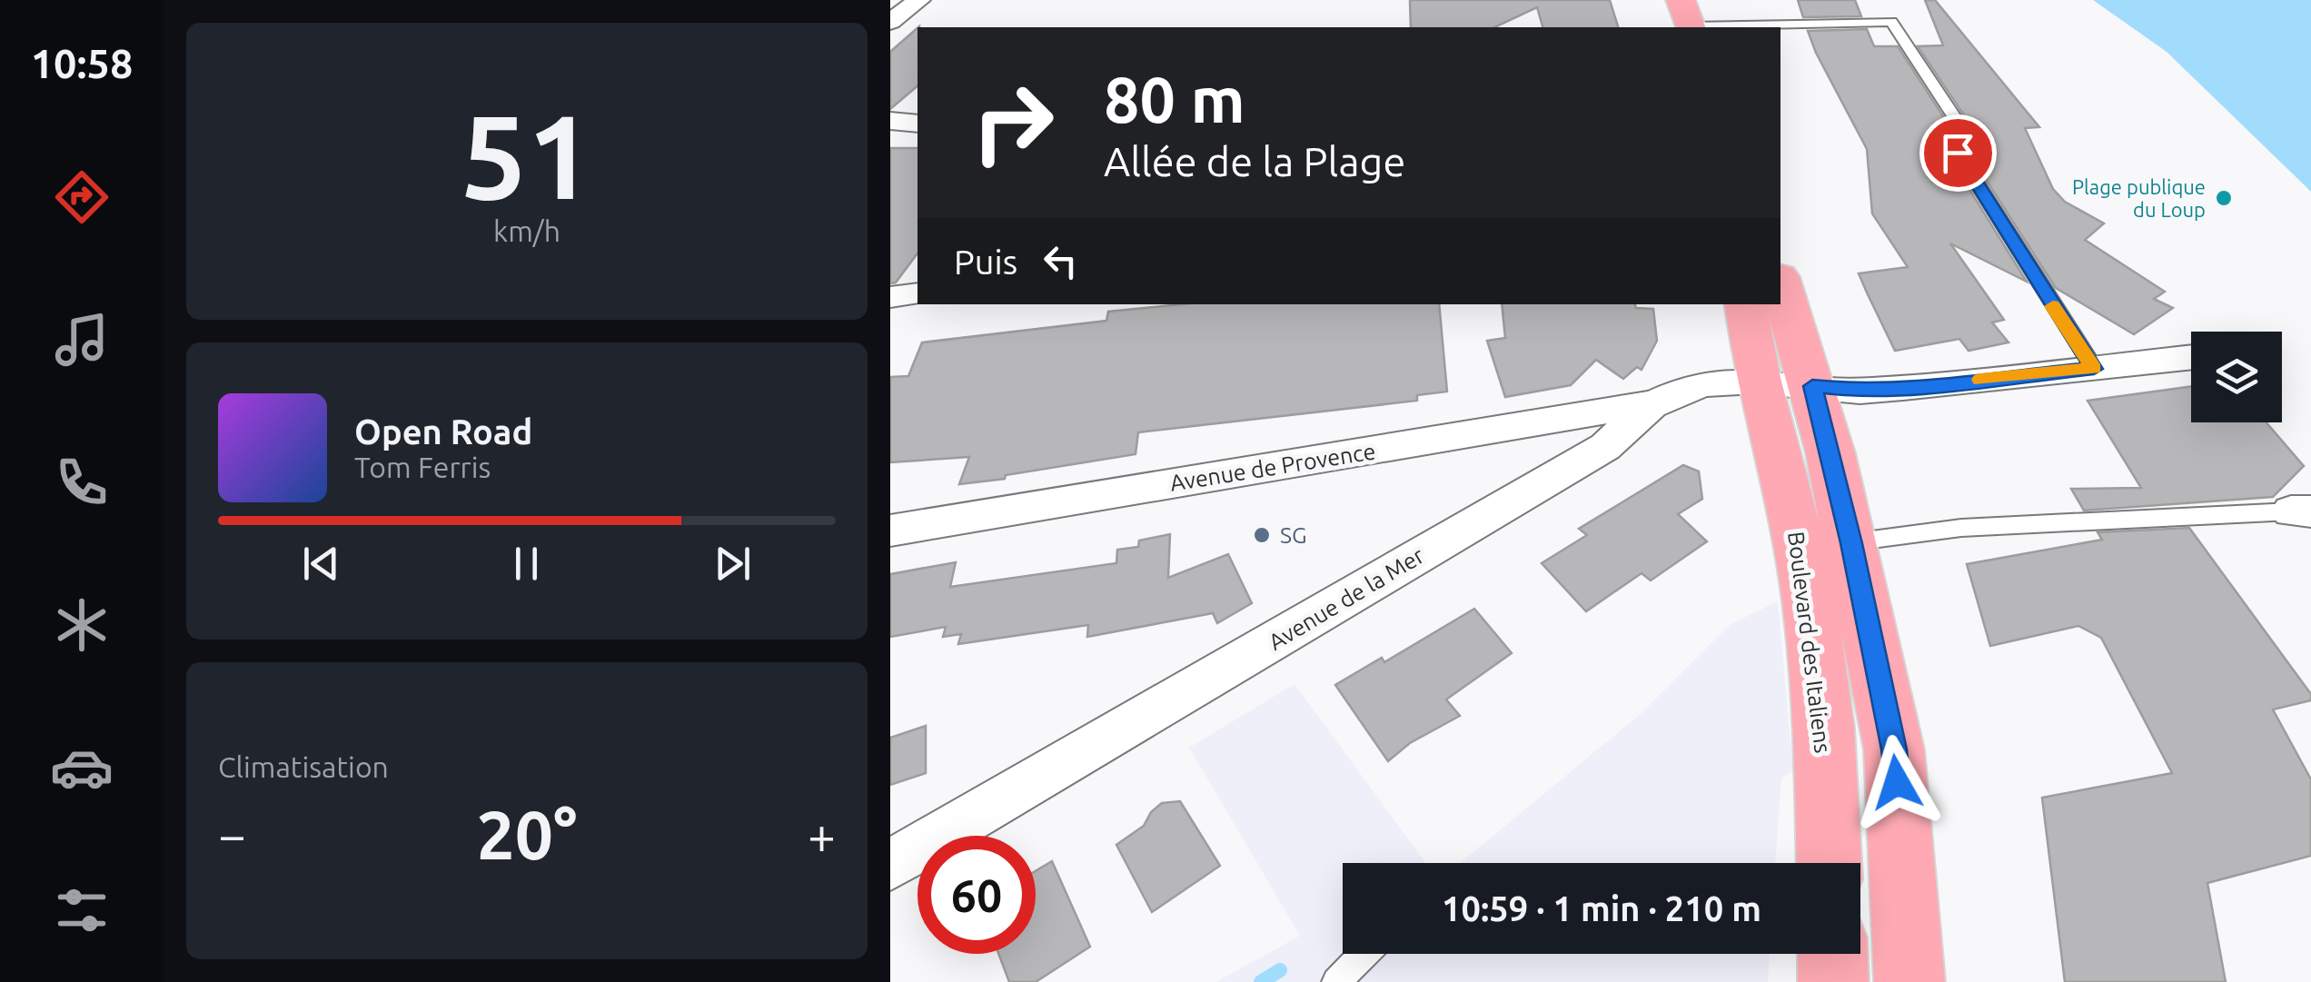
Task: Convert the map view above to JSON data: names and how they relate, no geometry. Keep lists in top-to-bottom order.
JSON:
{
  "streets": {
    "main road": ["Boulevard des Italiens"],
    "street": ["Avenue de Provence", "Avenue de la Mer"]
  },
  "crossings": [
    ["Avenue de Provence", "Avenue de la Mer"],
    ["Avenue de la Mer", "Boulevard des Italiens"]
  ],
  "places": ["Plage publique du Loup", "SG"],
  "page": {
    "tabs": "10:58",
    "tile": [
      ["51", "km/h"],
      "Climatisation"
    ],
    "turn": ["80 m", "Allée de la Plage"],
    "then": "Puis",
    "song": ["Open Road", "Tom Ferris"],
    "heat": ["−", "20°", "+"],
    "limit": "60",
    "trip": "10:59 · 1 min · 210 m"
  }
}
